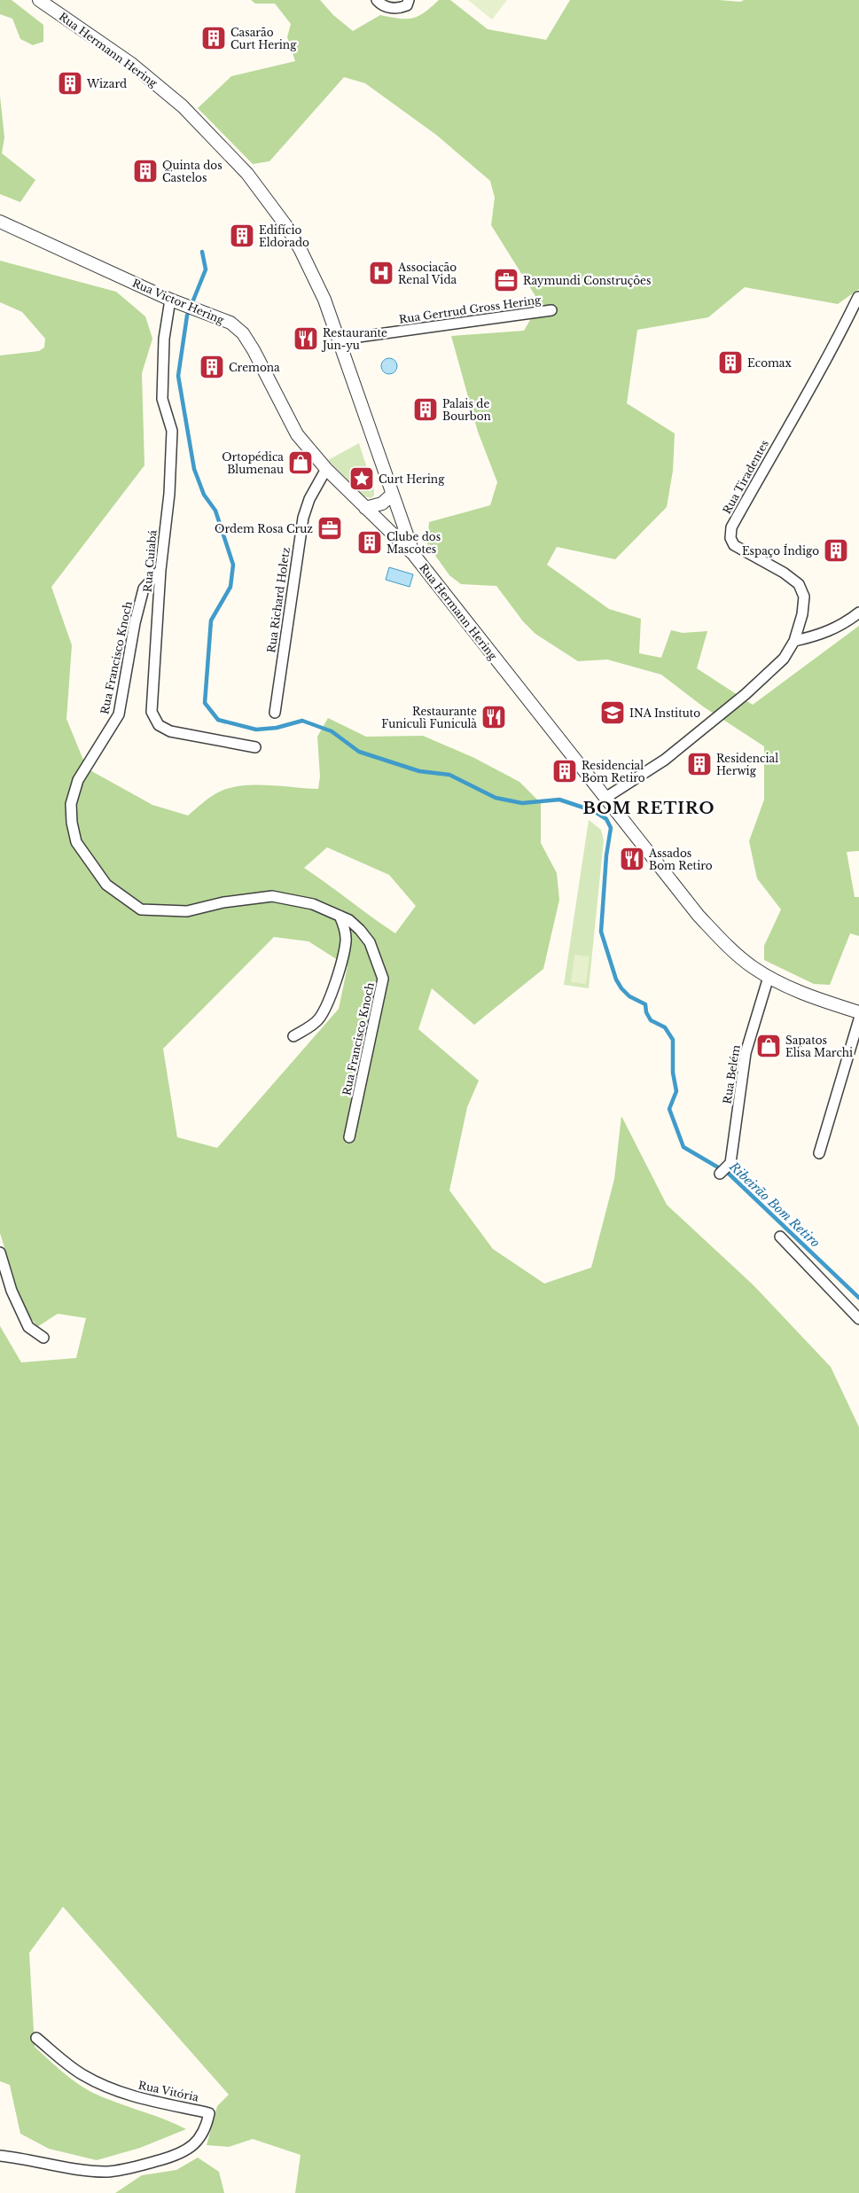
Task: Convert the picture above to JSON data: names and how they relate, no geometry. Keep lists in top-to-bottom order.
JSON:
{
  "streets": {
    "street": [
      "Rua Hermann Hering",
      "Rua Victor Hering",
      "Rua Gertrud Gross Hering",
      "Rua Tiradentes",
      "Rua Cuiabá",
      "Rua Richard Holetz",
      "Rua Francisco Knoch",
      "Rua Belém",
      "Rua Vitória"
    ]
  },
  "crossings": [
    ["Rua Hermann Hering", "Rua Victor Hering"],
    ["Rua Hermann Hering", "Rua Gertrud Gross Hering"],
    ["Rua Hermann Hering", "Rua Tiradentes"],
    ["Rua Hermann Hering", "Rua Belém"],
    ["Rua Victor Hering", "Rua Cuiabá"],
    ["Rua Victor Hering", "Rua Richard Holetz"],
    ["Rua Cuiabá", "Rua Francisco Knoch"]
  ],
  "districts": ["BOM RETIRO"],
  "water": ["Ribeirão Bom Retiro"],
  "places": {
    "building": [
      "Casarão Curt Hering",
      "Wizard",
      "Quinta dos Castelos",
      "Edifício Eldorado",
      "Ecomax",
      "Cremona",
      "Palais de Bourbon",
      "Clube dos Mascotes",
      "Espaço Índigo",
      "Residencial Herwig",
      "Residencial Bom Retiro"
    ],
    "hospital": ["Associação Renal Vida"],
    "office": ["Raymundi Construções", "Ordem Rosa Cruz"],
    "restaurant": ["Restaurante Jun-yu", "Restaurante Funiculì Funiculà", "Assados Bom Retiro"],
    "shop": ["Ortopédica Blumenau", "Sapatos Elisa Marchi"],
    "place": ["Curt Hering"],
    "school or university": ["INA Instituto"]
  }
}
